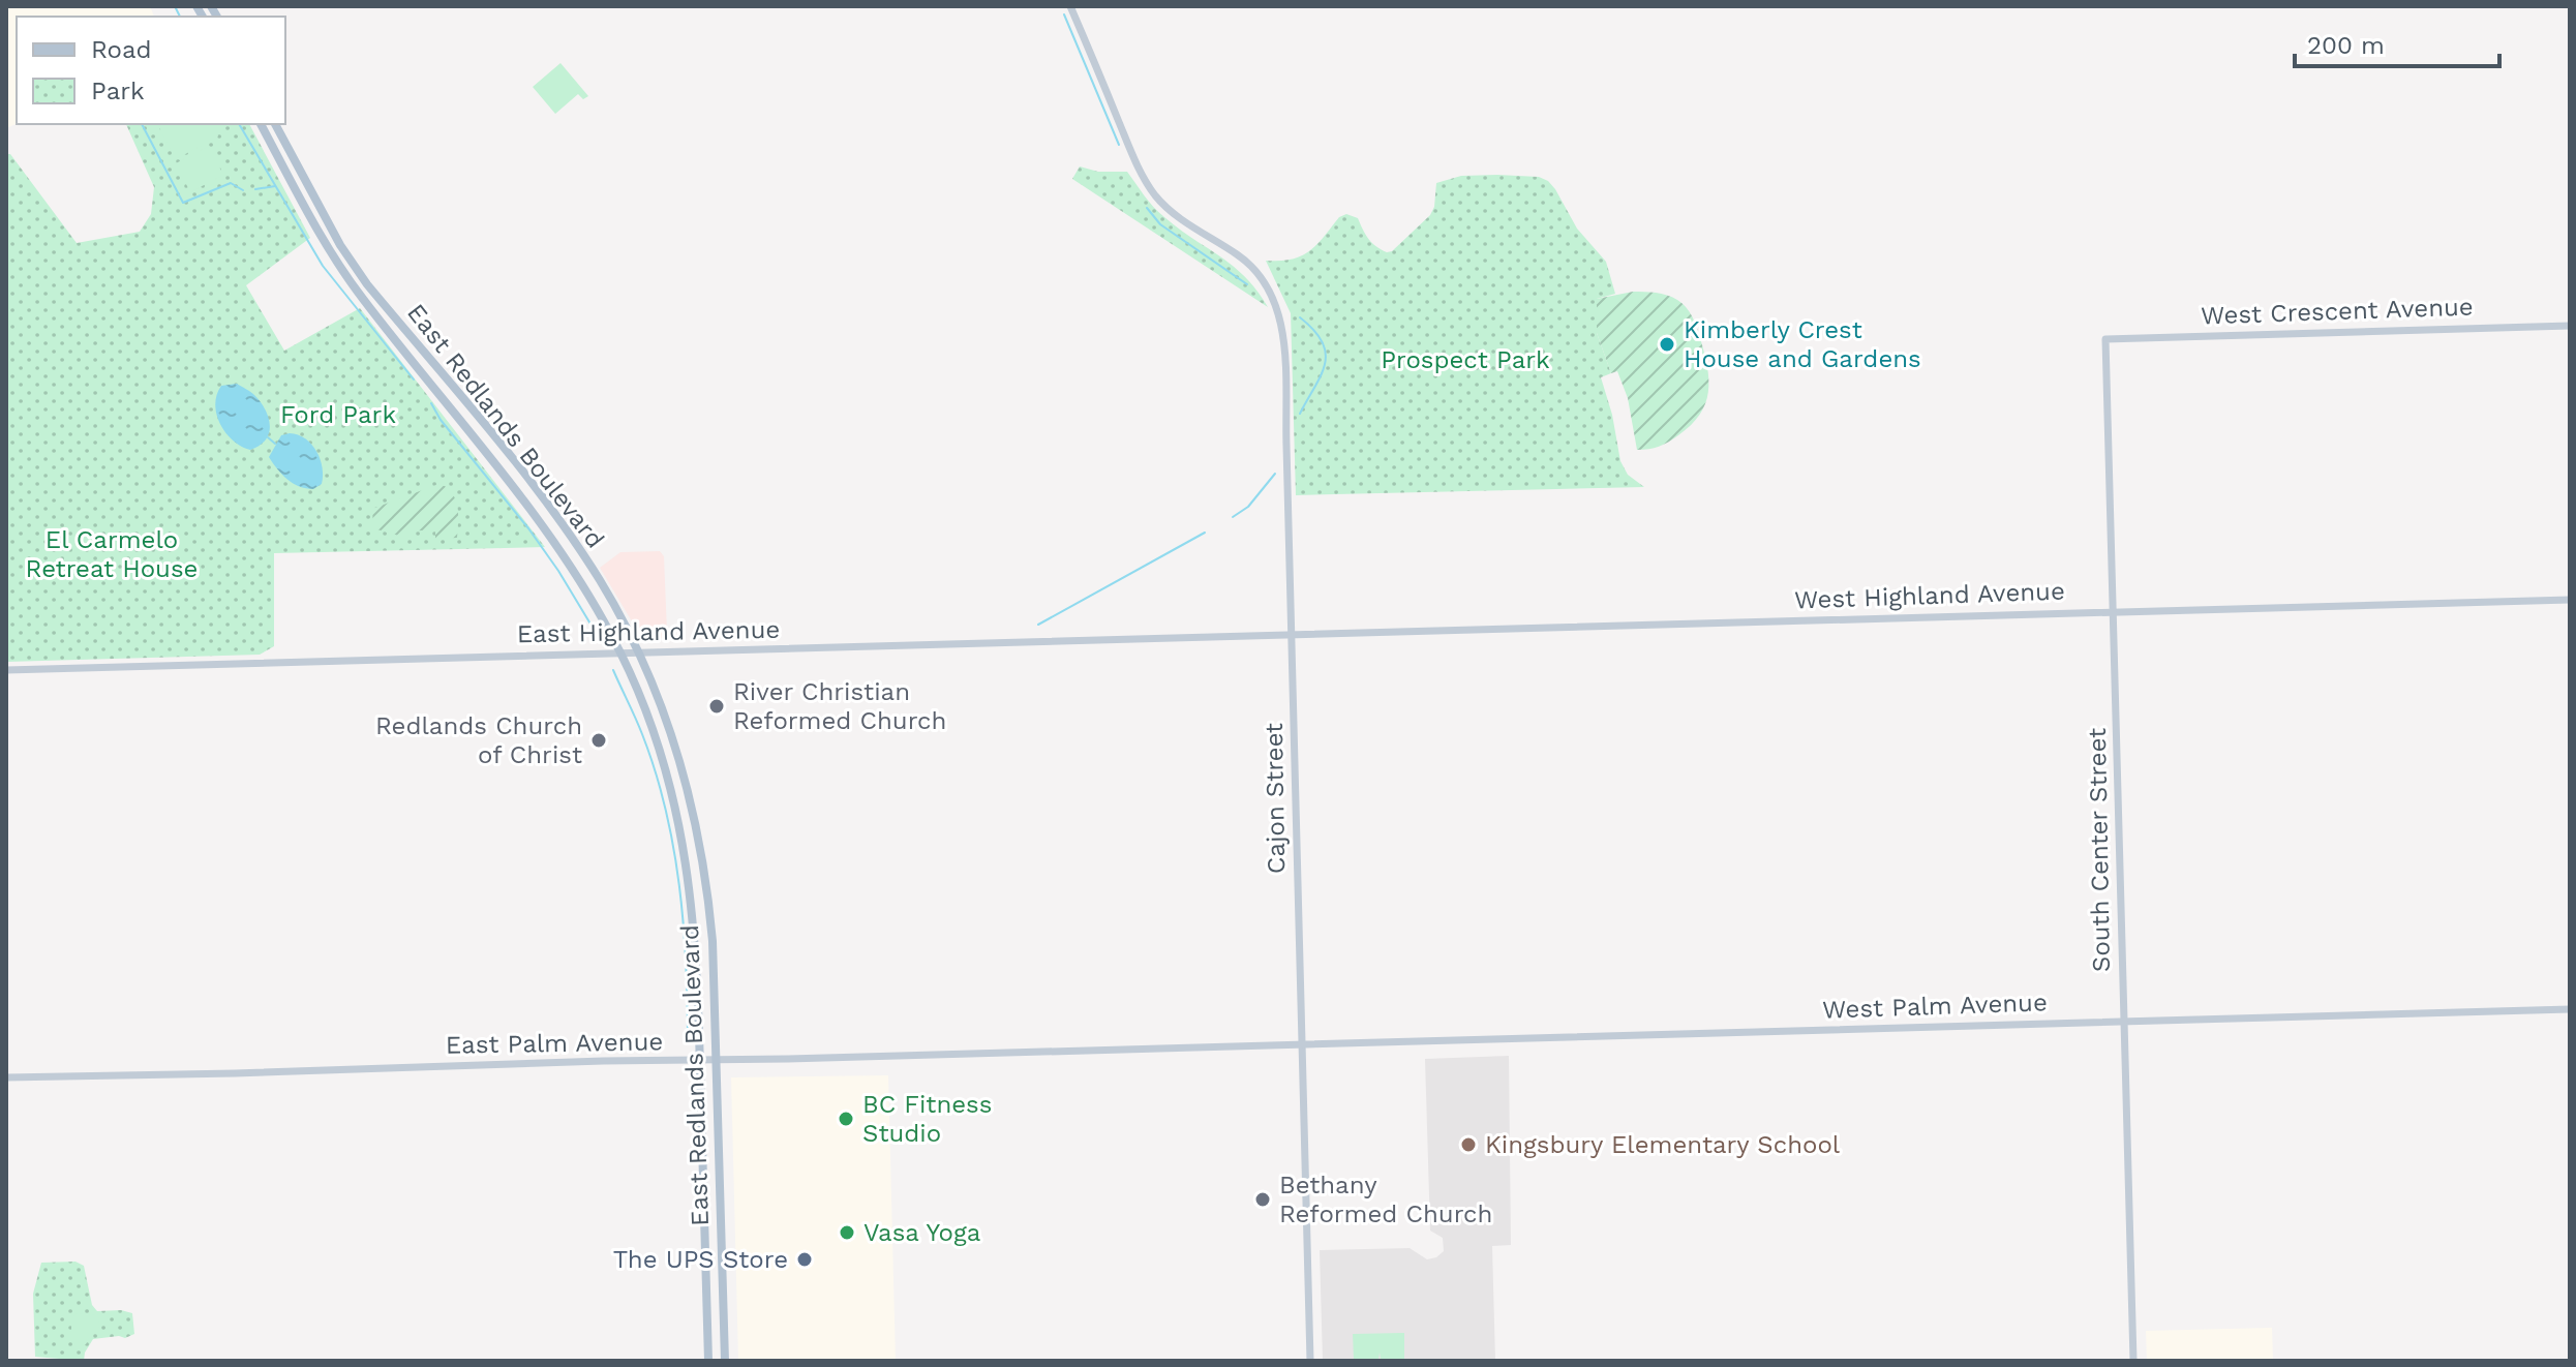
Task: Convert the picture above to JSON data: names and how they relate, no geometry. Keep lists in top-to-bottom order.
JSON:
{
  "streets": {
    "main road": ["East Redlands Boulevard"],
    "street": [
      "West Crescent Avenue",
      "West Highland Avenue",
      "East Highland Avenue",
      "Cajon Street",
      "South Center Street",
      "West Palm Avenue",
      "East Palm Avenue"
    ]
  },
  "crossings": [
    ["West Crescent Avenue", "South Center Street"],
    ["East Redlands Boulevard", "East Highland Avenue"],
    ["East Redlands Boulevard", "East Palm Avenue"],
    ["West Highland Avenue", "East Highland Avenue"],
    ["West Highland Avenue", "Cajon Street"],
    ["West Highland Avenue", "South Center Street"],
    ["East Highland Avenue", "Cajon Street"],
    ["Cajon Street", "West Palm Avenue"],
    ["Cajon Street", "East Palm Avenue"],
    ["South Center Street", "West Palm Avenue"],
    ["West Palm Avenue", "East Palm Avenue"]
  ],
  "parks": ["Prospect Park", "Ford Park", "El Carmelo Retreat House"],
  "places": [
    "Kimberly Crest House and Gardens",
    "River Christian Reformed Church",
    "Redlands Church of Christ",
    "BC Fitness Studio",
    "Kingsbury Elementary School",
    "Bethany Reformed Church",
    "Vasa Yoga",
    "The UPS Store"
  ],
  "legend": ["Road", "Park"],
  "scale_bar": "200 m"
}
